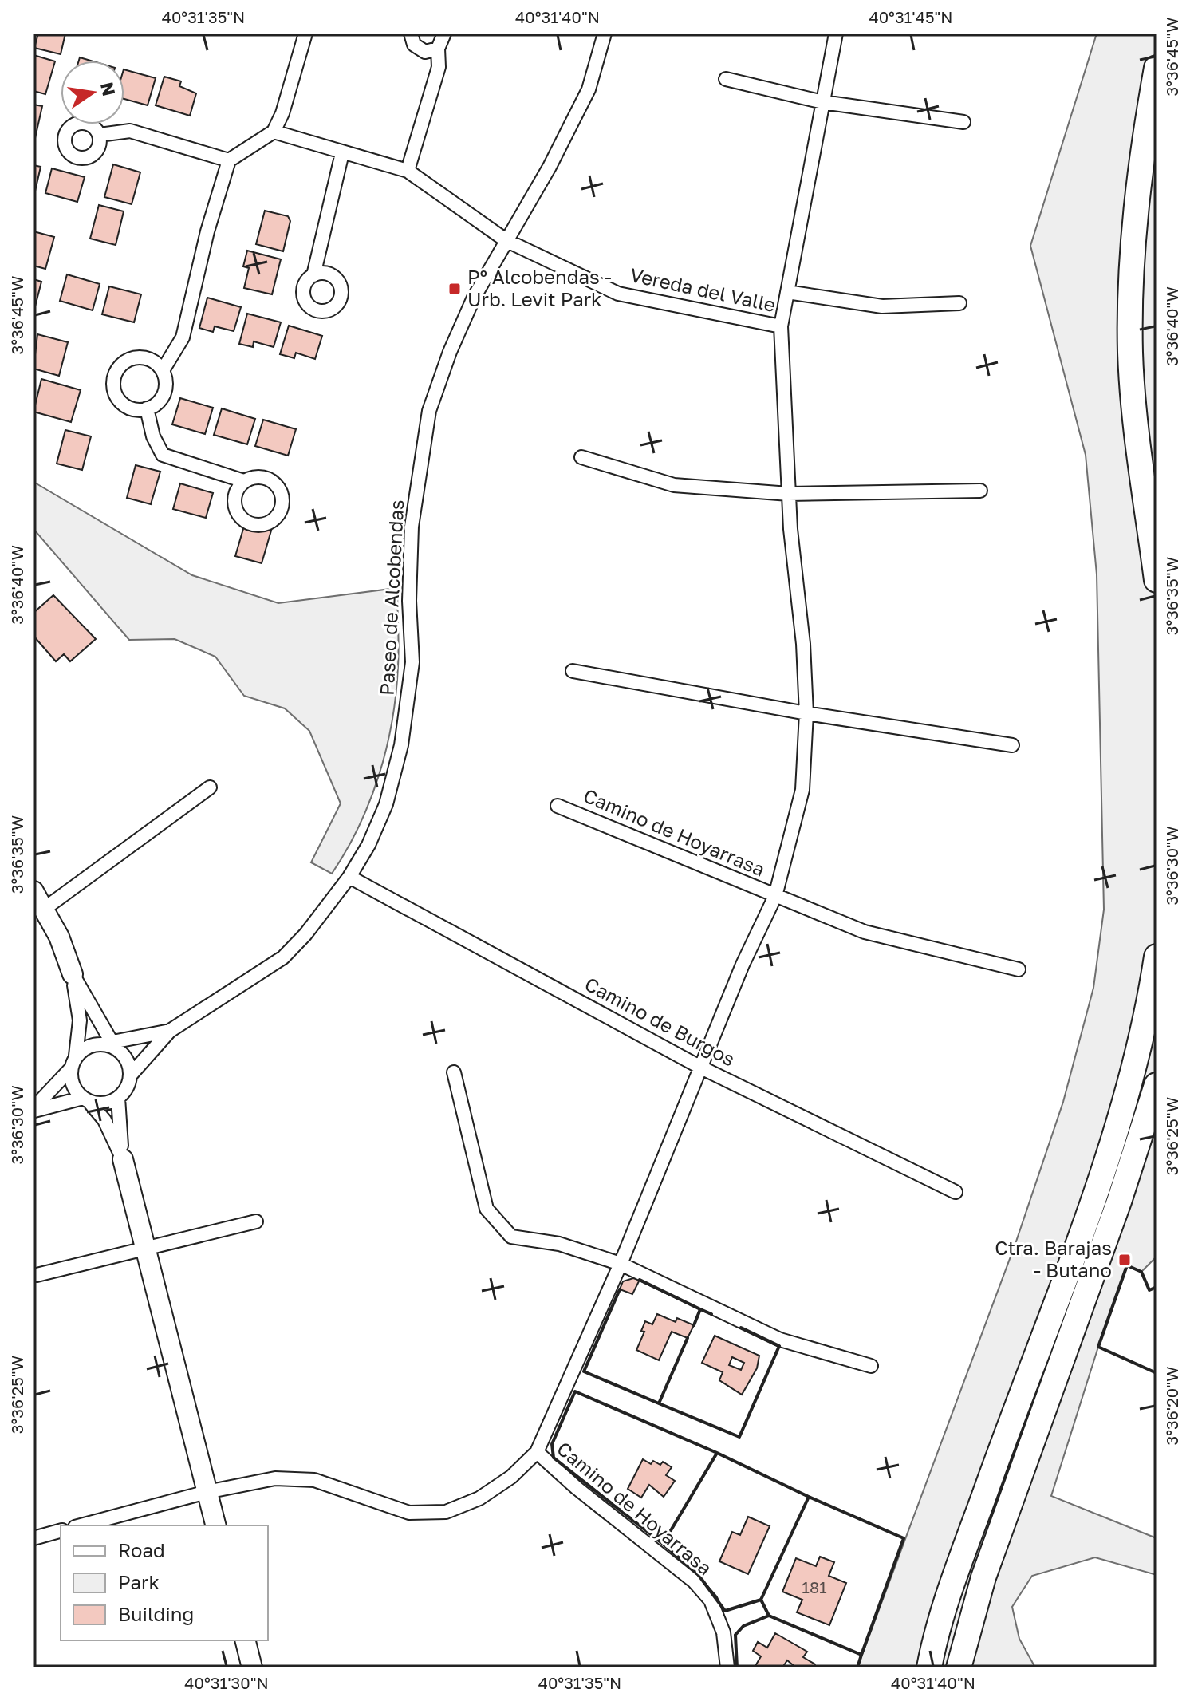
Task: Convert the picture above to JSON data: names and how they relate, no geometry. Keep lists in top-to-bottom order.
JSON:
{
  "streets": {
    "street": [
      "Vereda del Valle",
      "Paseo de Alcobendas",
      "Camino de Hoyarrasa",
      "Camino de Burgos"
    ]
  },
  "crossings": [
    ["Vereda del Valle", "Paseo de Alcobendas"],
    ["Vereda del Valle", "Camino de Hoyarrasa"],
    ["Paseo de Alcobendas", "Camino de Burgos"],
    ["Camino de Hoyarrasa", "Camino de Burgos"]
  ],
  "places": {
    "transit": ["Pº Alcobendas - Urb. Levit Park", "Ctra. Barajas - Butano"]
  },
  "house_numbers": ["181"],
  "legend": ["Road", "Park", "Building"],
  "north": "right",
  "coordinates": [
    "40°31'35\"N",
    "40°31'40\"N",
    "40°31'45\"N",
    "3°36'45\"W",
    "3°36'40\"W",
    "3°36'35\"W",
    "3°36'30\"W",
    "3°36'25\"W",
    "3°36'20\"W",
    "40°31'30\"N"
  ]
}
